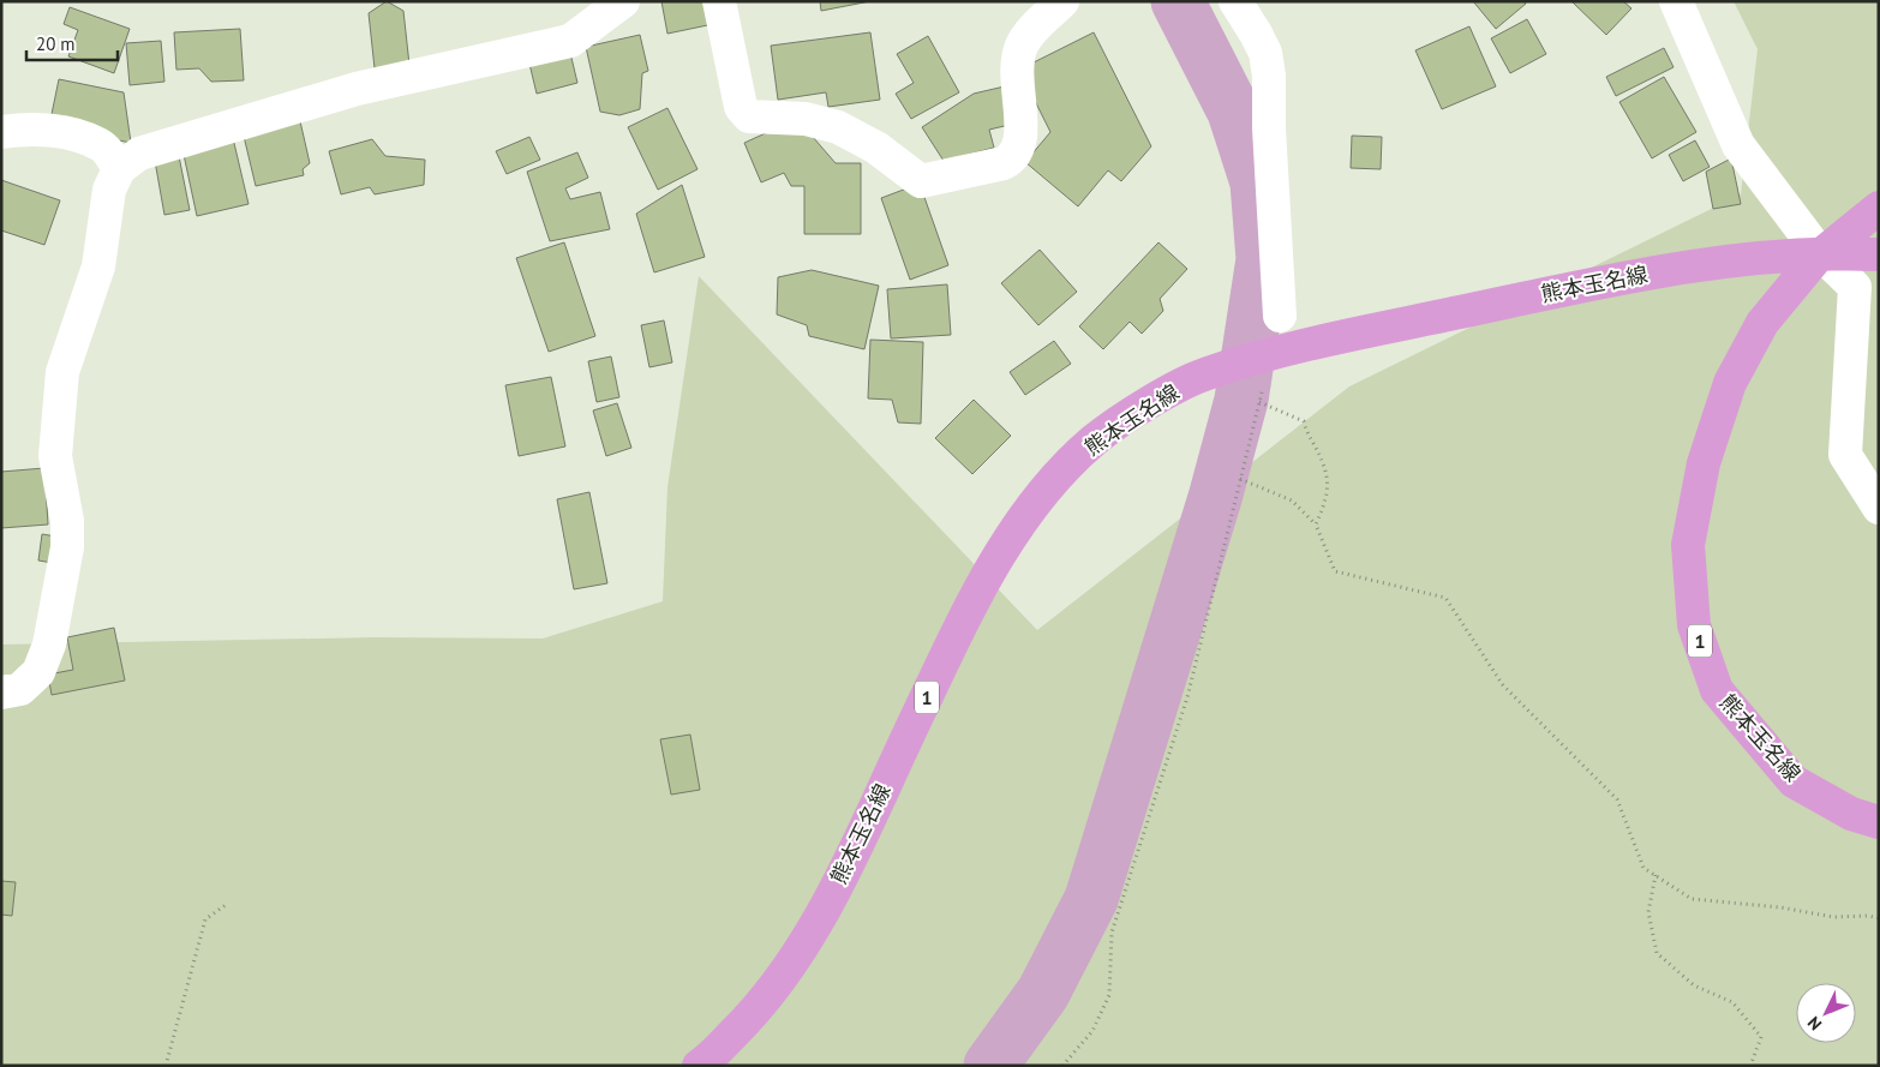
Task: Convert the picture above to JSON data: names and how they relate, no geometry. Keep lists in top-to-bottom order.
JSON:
{
  "streets": {
    "main road": ["熊本玉名線", "1"]
  },
  "scale_bar": "20 m",
  "north": "bottom left"
}
